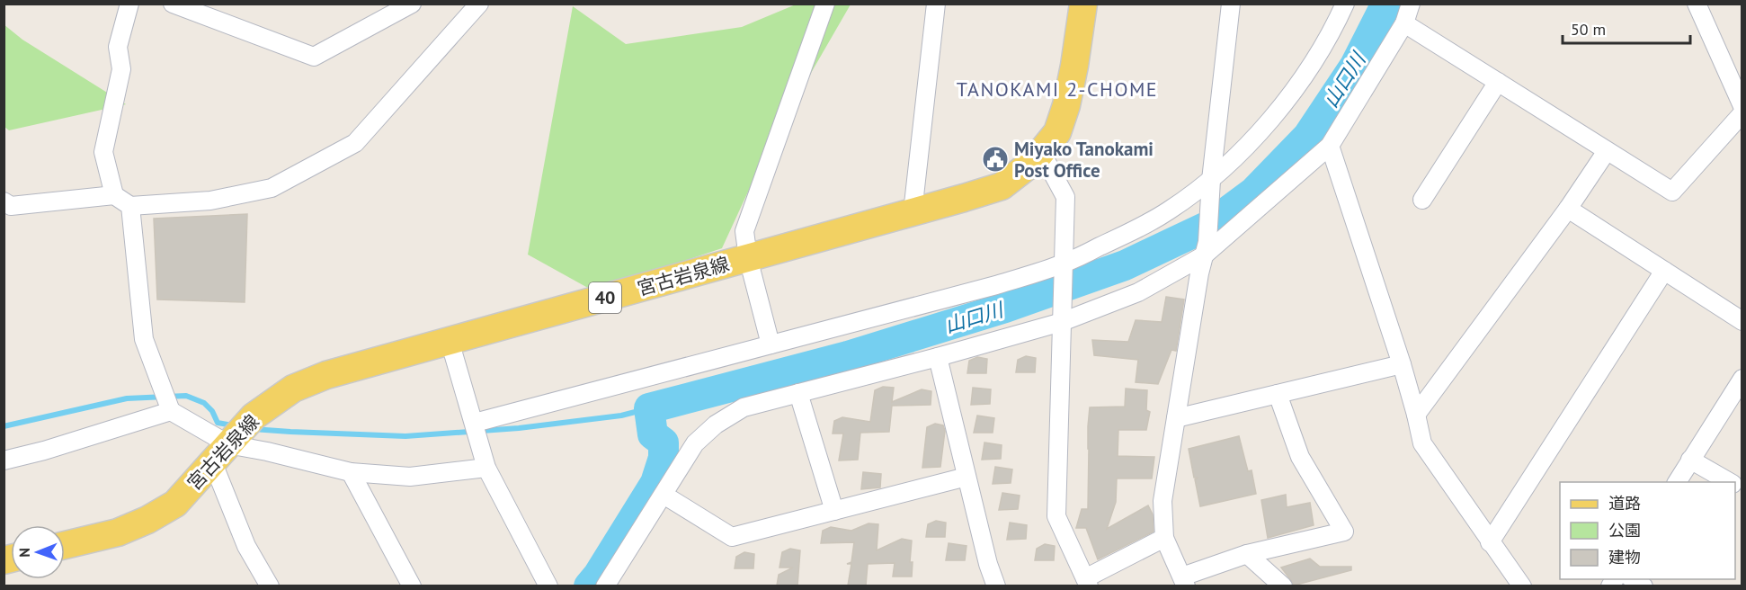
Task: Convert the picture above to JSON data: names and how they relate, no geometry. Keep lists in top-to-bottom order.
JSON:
{
  "streets": {
    "main road": ["宮古岩泉線", "40"]
  },
  "districts": ["TANOKAMI 2-CHOME"],
  "water": ["山口川"],
  "places": {
    "public building": ["Miyako Tanokami Post Office"]
  },
  "legend": ["道路", "公園", "建物"],
  "scale_bar": "50 m",
  "north": "left"
}
